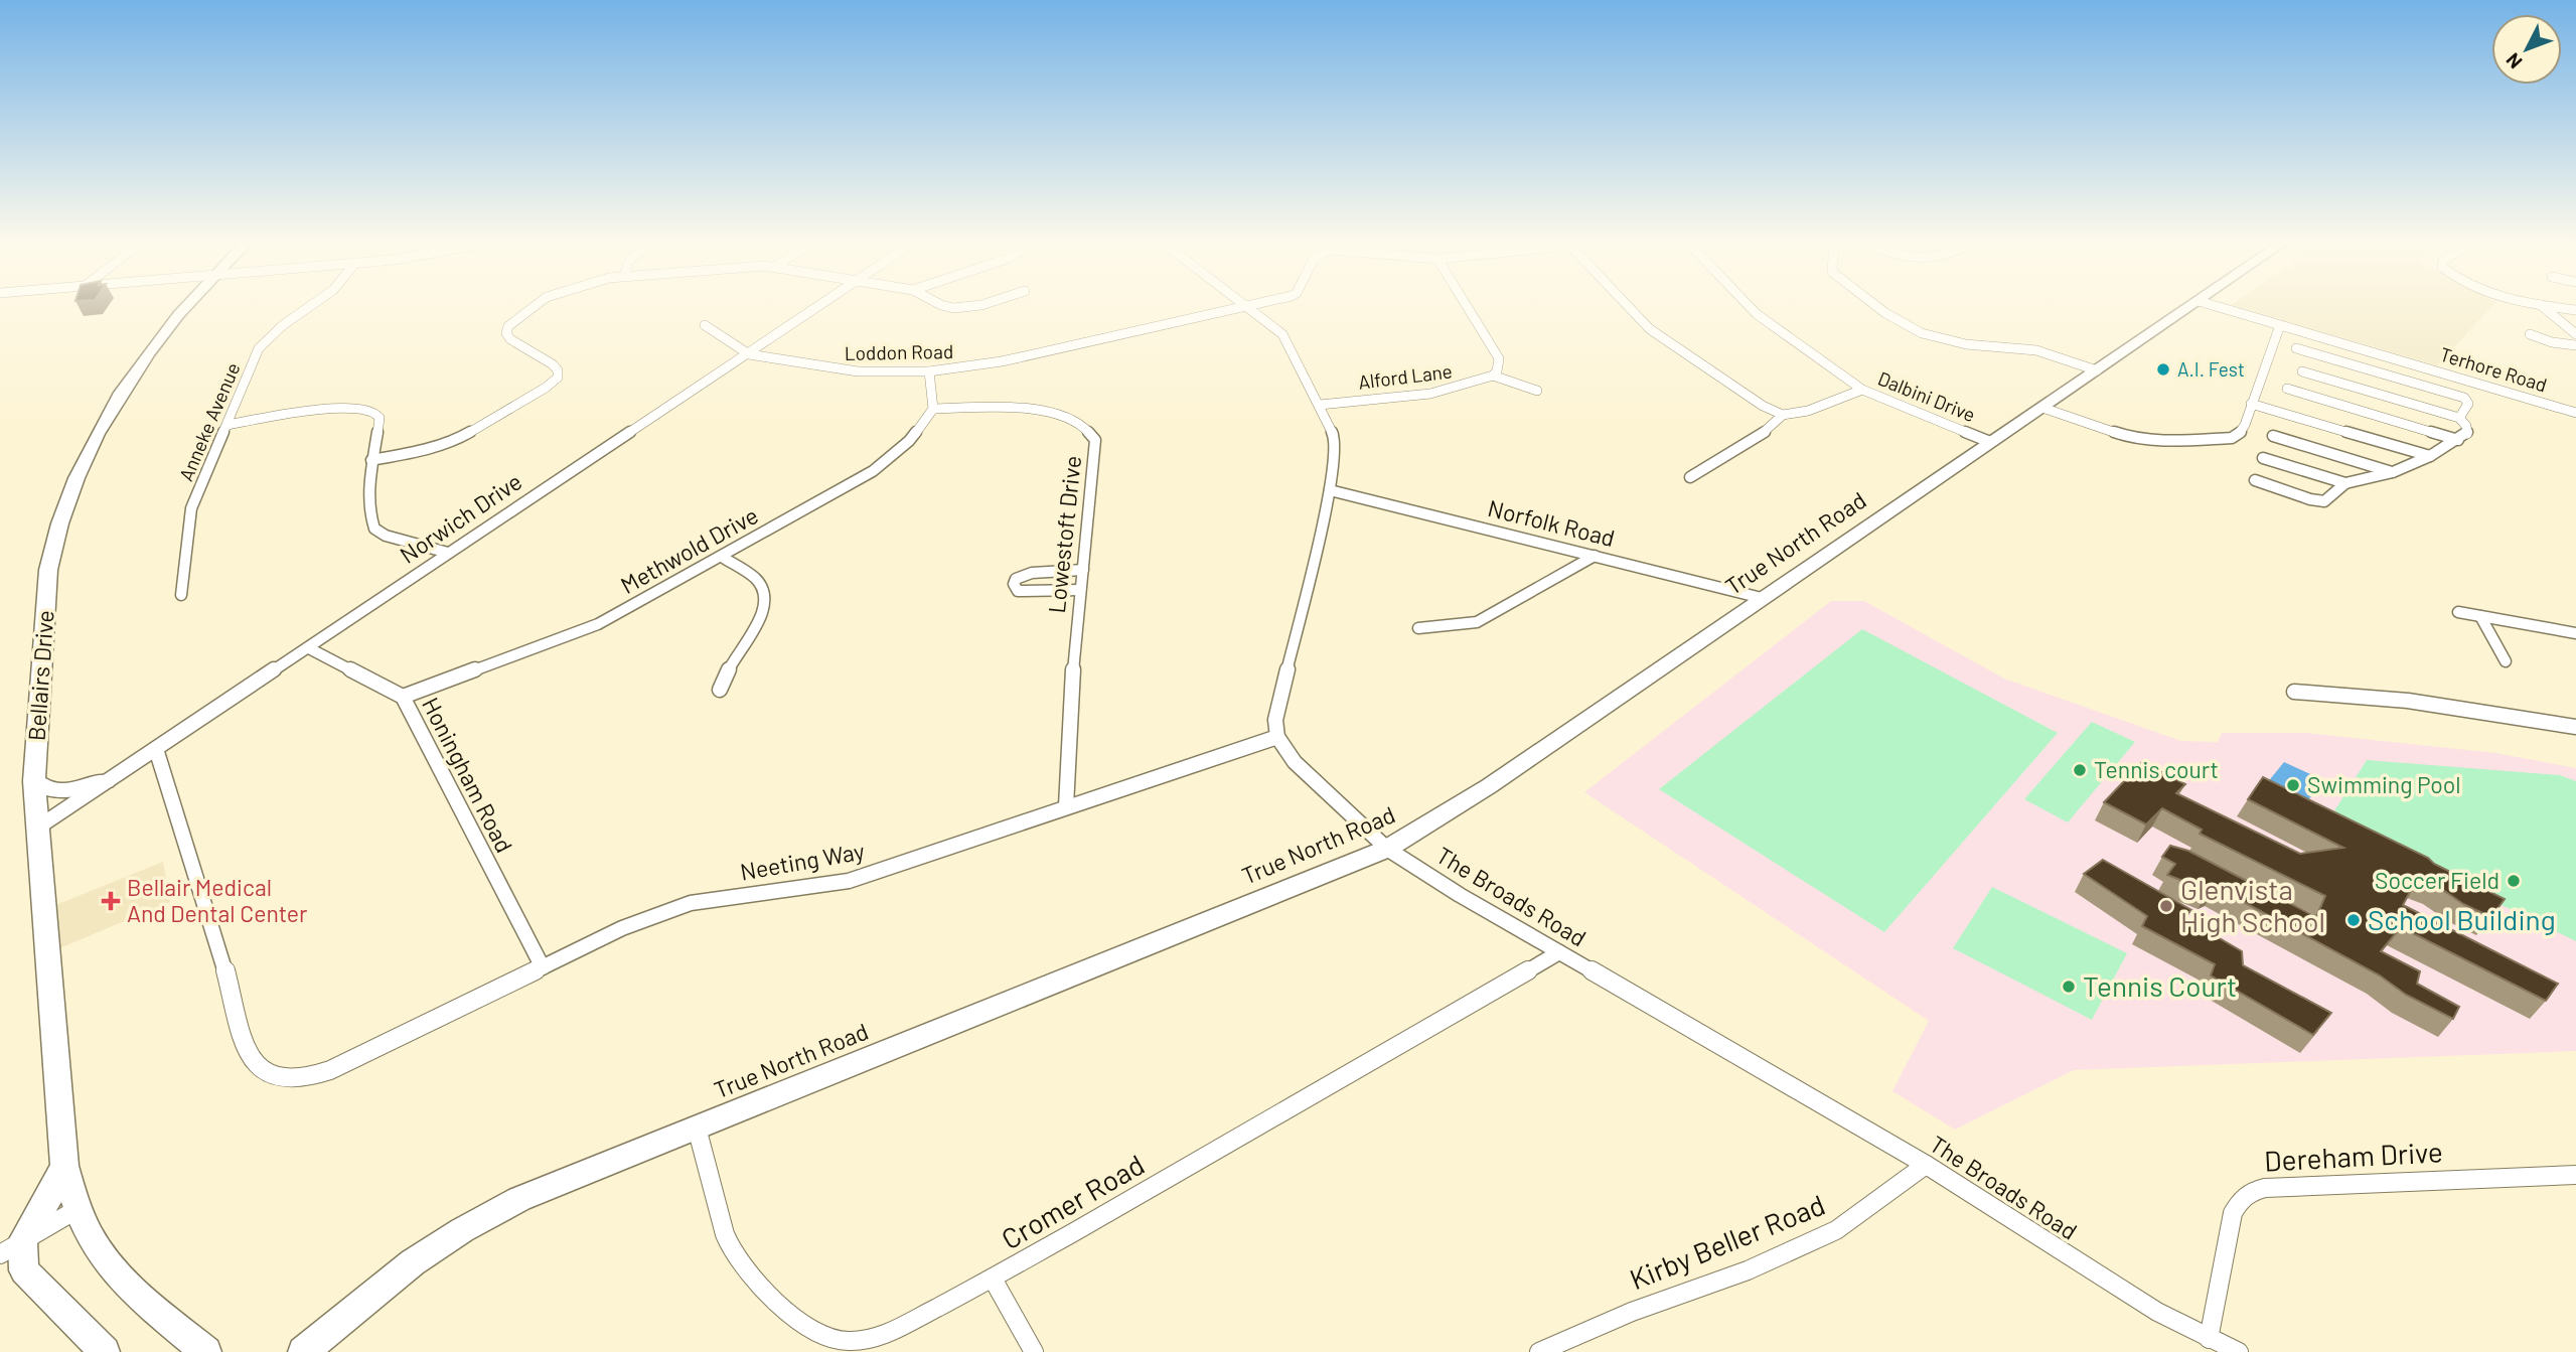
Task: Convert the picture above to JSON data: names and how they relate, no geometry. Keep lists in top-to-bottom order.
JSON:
{
  "streets": {
    "main road": ["True North Road", "Bellairs Drive"],
    "street": [
      "Loddon Road",
      "Terhore Road",
      "Alford Lane",
      "Dalbini Drive",
      "Anneke Avenue",
      "Norwich Drive",
      "Norfolk Road",
      "Lowestoft Drive",
      "Methwold Drive",
      "Honingham Road",
      "Neeting Way",
      "The Broads Road",
      "Dereham Drive",
      "Cromer Road",
      "Kirby Beller Road"
    ]
  },
  "crossings": [
    ["Loddon Road", "Norwich Drive"],
    ["Dalbini Drive", "True North Road"],
    ["Norwich Drive", "Bellairs Drive"],
    ["Norwich Drive", "Honingham Road"],
    ["Norwich Drive", "Neeting Way"],
    ["Norfolk Road", "True North Road"],
    ["Lowestoft Drive", "Methwold Drive"],
    ["Lowestoft Drive", "Neeting Way"],
    ["True North Road", "The Broads Road"],
    ["True North Road", "Cromer Road"],
    ["Methwold Drive", "Honingham Road"],
    ["Honingham Road", "Neeting Way"],
    ["Neeting Way", "The Broads Road"],
    ["The Broads Road", "Dereham Drive"],
    ["The Broads Road", "Cromer Road"],
    ["The Broads Road", "Kirby Beller Road"]
  ],
  "places": {
    "other": [
      "A.I. Fest",
      "Tennis court",
      "Swimming Pool",
      "Soccer Field",
      "Glenvista High School",
      "School Building",
      "Tennis Court"
    ],
    "health": ["Bellair Medical And Dental Center"]
  },
  "north": "bottom left"
}
